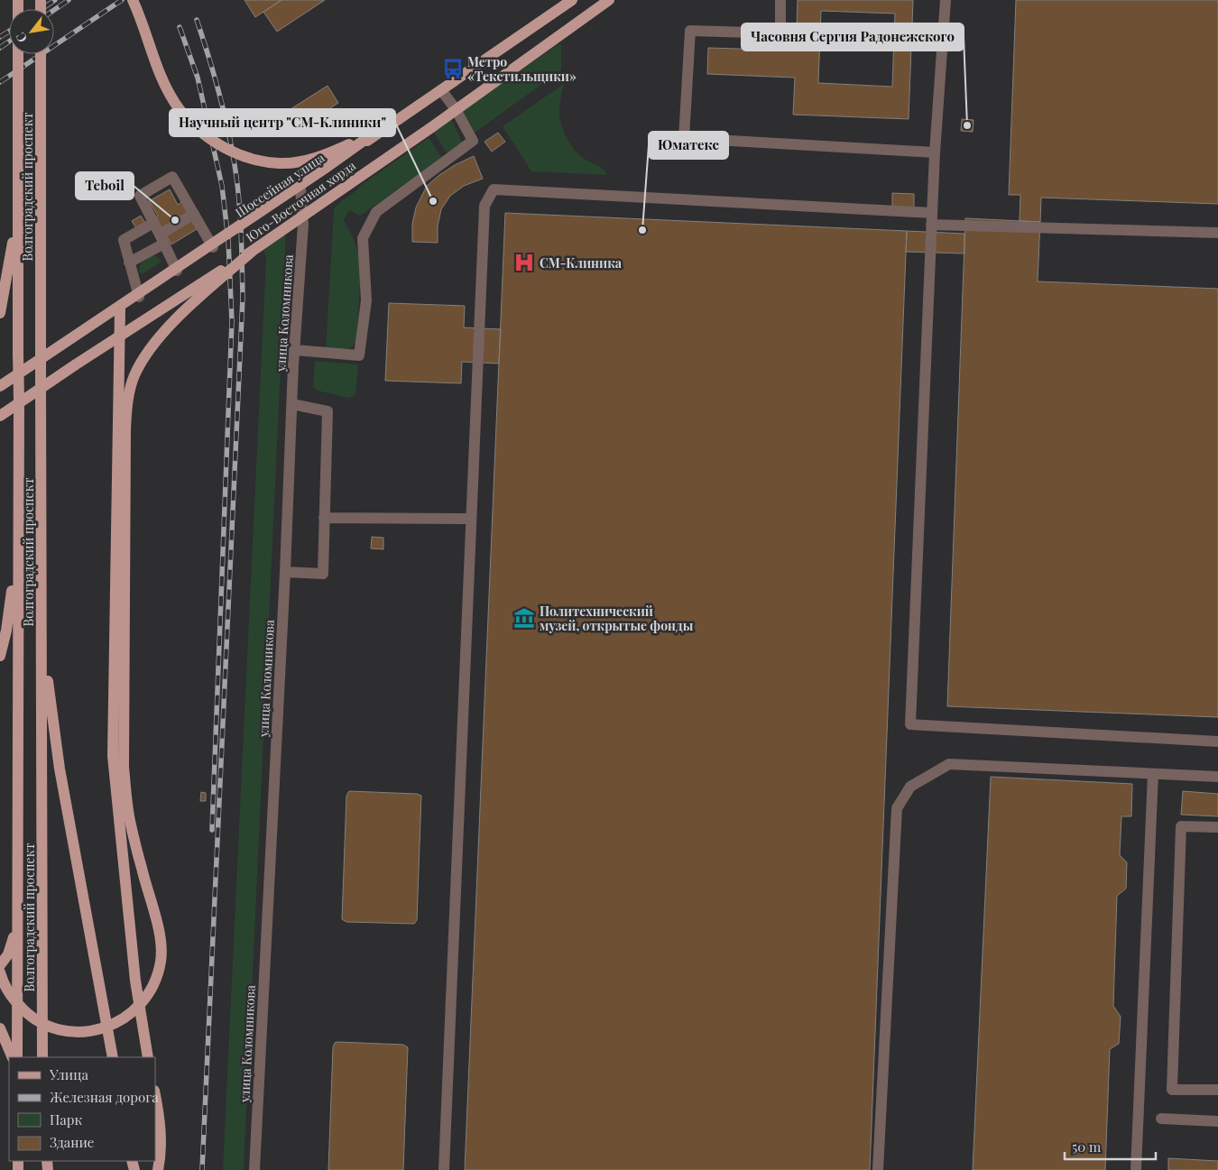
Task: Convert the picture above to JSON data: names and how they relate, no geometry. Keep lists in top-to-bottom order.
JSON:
{
  "streets": {
    "main road": ["Шоссейная улица", "Волгоградский проспект", "Юго-Восточная хорда"],
    "street": ["улица Коломникова"]
  },
  "crossings": [
    ["Шоссейная улица", "Юго-Восточная хорда"],
    ["Шоссейная улица", "улица Коломникова"]
  ],
  "places": {
    "bus stop": ["Метро «Текстильщики»"],
    "other": [
      "Часовня Сергия Радонежского",
      "Научный центр \"СМ-Клиники\"",
      "Teboil",
      "Юматекс"
    ],
    "hospital": ["СМ-Клиника"],
    "museum": ["Политехнический музей, открытые фонды"]
  },
  "legend": [
    "Улица",
    "Железная дорога",
    "Парк",
    "Здание"
  ],
  "scale_bar": "50 m",
  "north": "bottom left"
}
